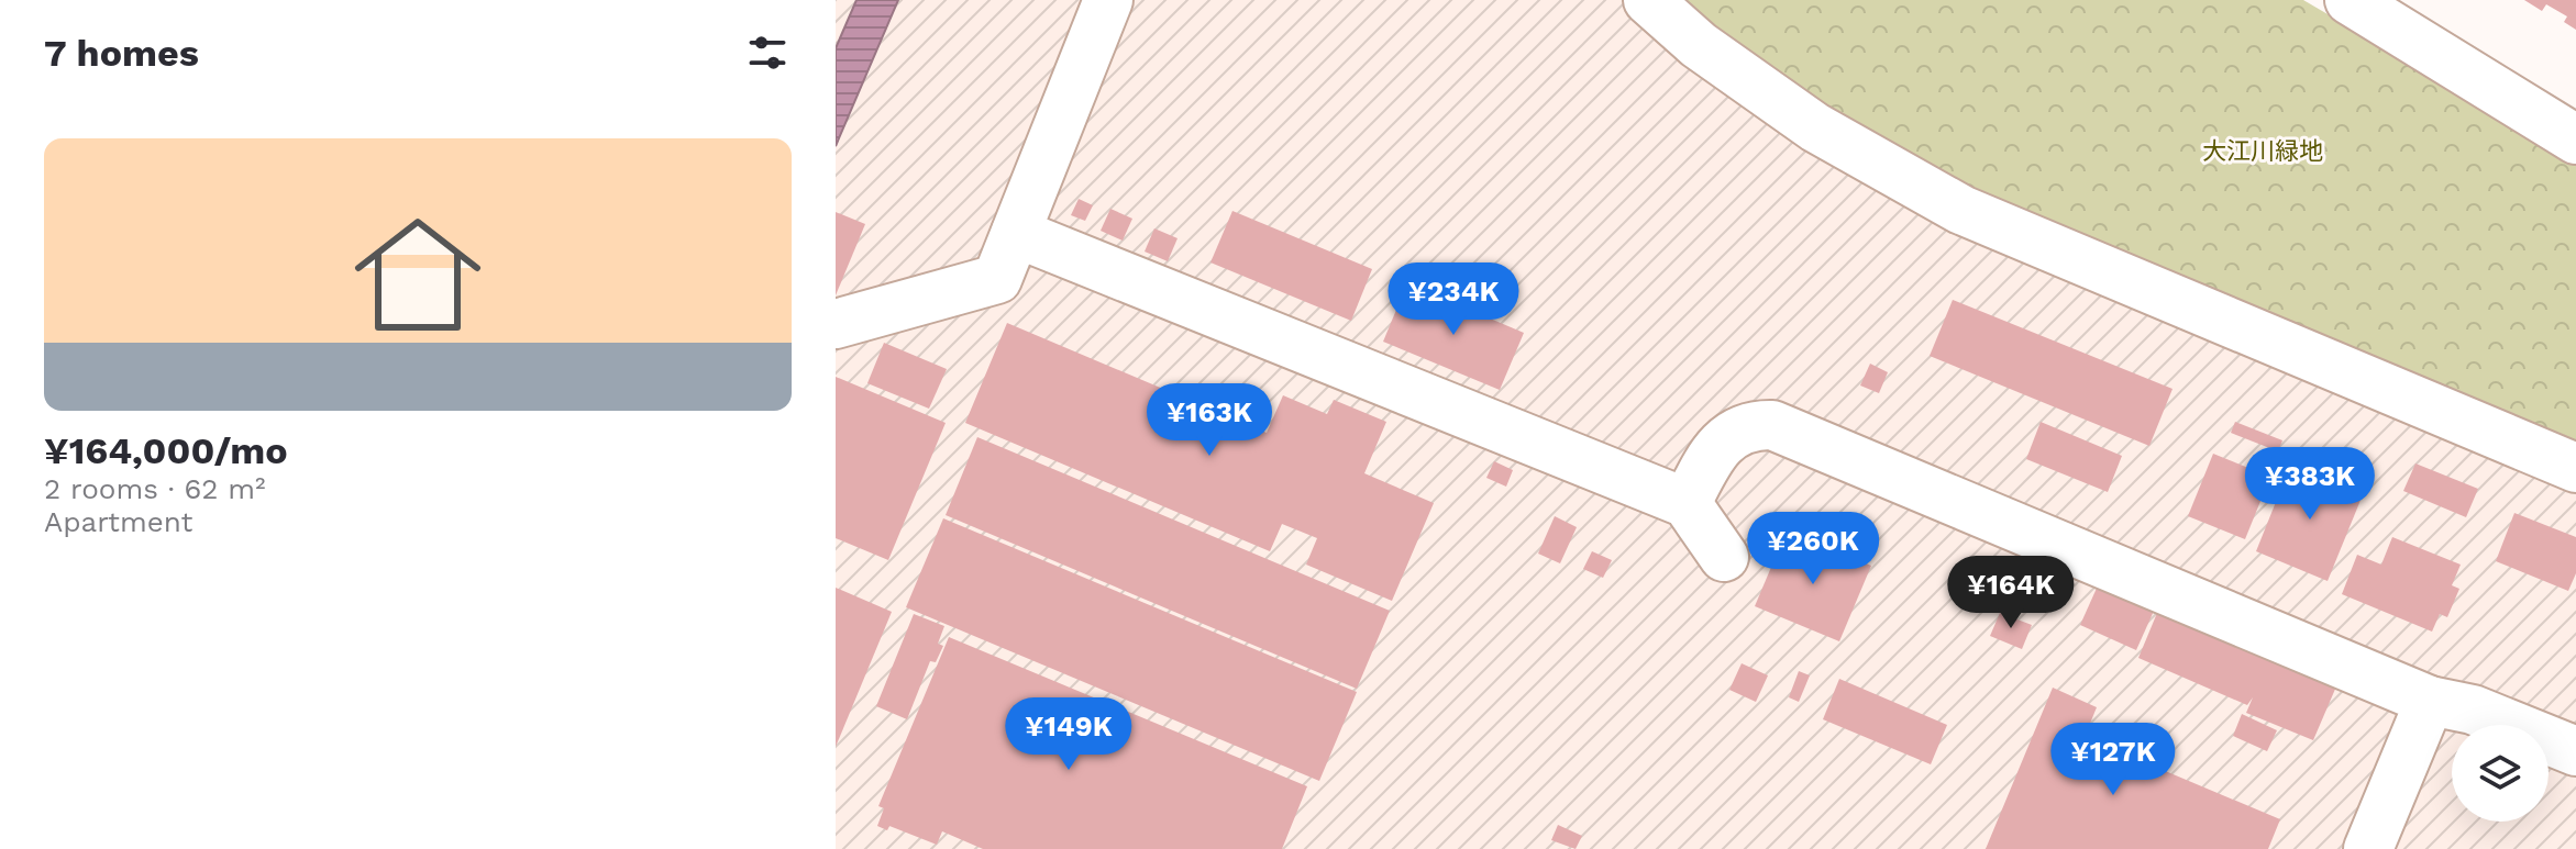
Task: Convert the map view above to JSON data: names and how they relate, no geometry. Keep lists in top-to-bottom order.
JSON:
{
  "parks": ["大江川緑地"],
  "page": {
    "heading": "7 homes",
    "list": [
      {
        "name": "¥164,000/mo",
        "note": "2 rooms · 62 m² · Apartment"
      }
    ],
    "price": [
      "¥234K",
      "¥163K",
      "¥383K",
      "¥260K",
      "¥164K",
      "¥149K",
      "¥127K"
    ]
  }
}
